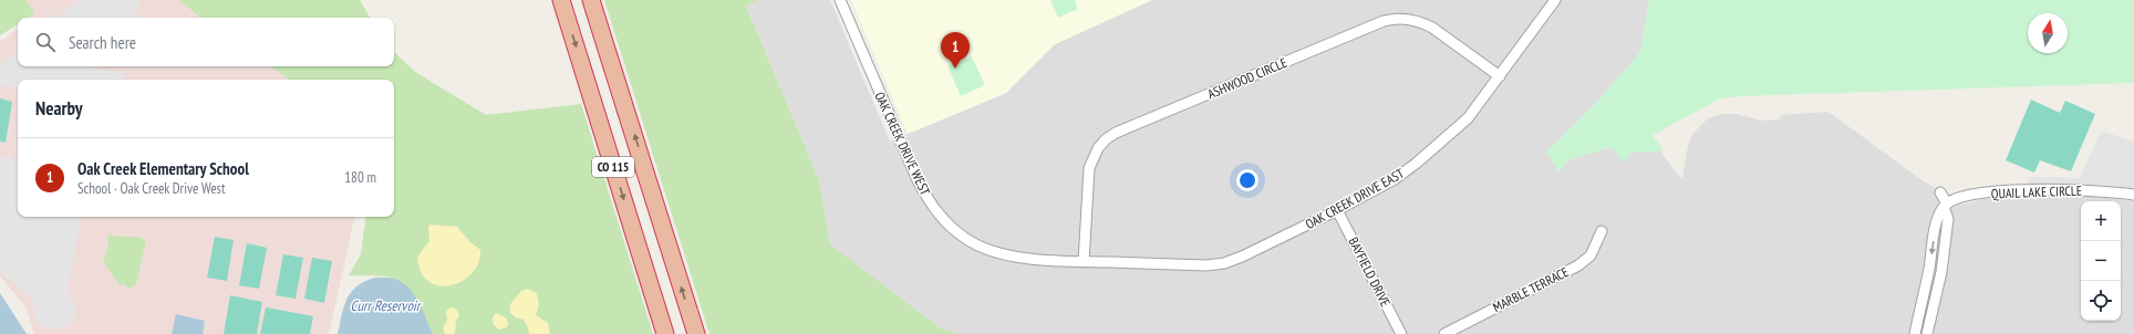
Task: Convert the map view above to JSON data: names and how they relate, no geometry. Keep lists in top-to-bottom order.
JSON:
{
  "streets": {
    "highway": ["CO 115"],
    "street": [
      "ASHWOOD CIRCLE",
      "OAK CREEK DRIVE WEST",
      "QUAIL LAKE CIRCLE",
      "OAK CREEK DRIVE EAST",
      "BAYFIELD DRIVE",
      "MARBLE TERRACE"
    ]
  },
  "crossings": [
    ["ASHWOOD CIRCLE", "OAK CREEK DRIVE WEST"],
    ["ASHWOOD CIRCLE", "OAK CREEK DRIVE EAST"],
    ["OAK CREEK DRIVE WEST", "OAK CREEK DRIVE EAST"],
    ["OAK CREEK DRIVE EAST", "BAYFIELD DRIVE"]
  ],
  "water": ["Curr Reservoir"],
  "north": "top",
  "page": {
    "search": "Search here",
    "pins": "1",
    "heading": "Nearby",
    "list": [
      {
        "mark": "1",
        "name": "Oak Creek Elementary School",
        "note": "School · Oak Creek Drive West",
        "value": "180 m"
      }
    ],
    "map_buttons": ["+", "−"]
  }
}
